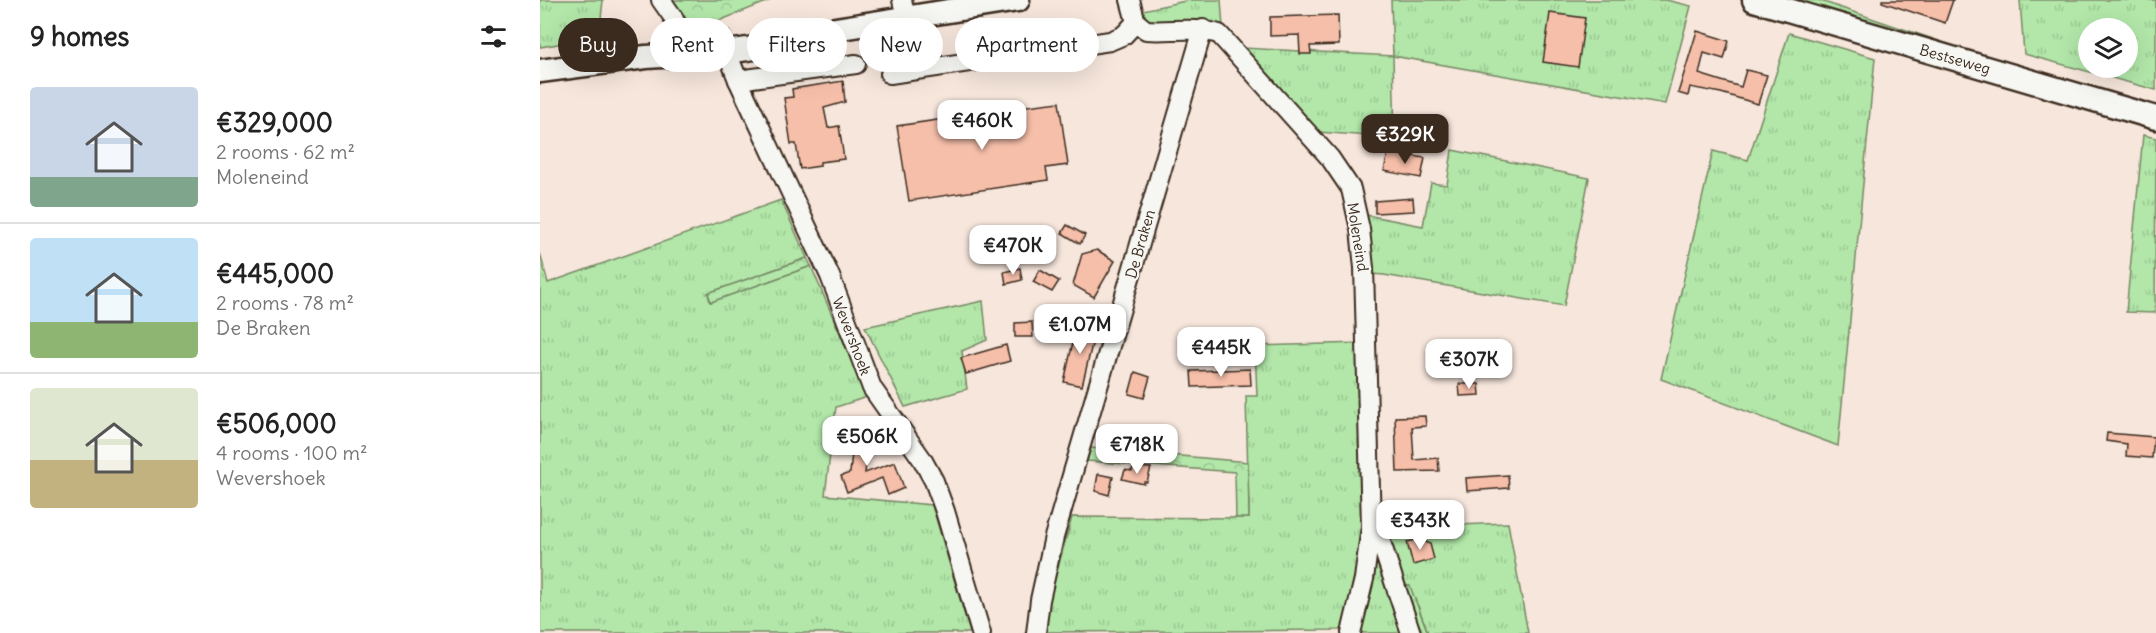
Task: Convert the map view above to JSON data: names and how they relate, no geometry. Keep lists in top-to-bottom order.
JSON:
{
  "streets": {
    "main road": ["Bestseweg"],
    "street": ["Moleneind", "De Braken", "Wevershoek"]
  },
  "crossings": [
    ["Moleneind", "De Braken"]
  ],
  "page": {
    "heading": "9 homes",
    "chip": [
      "Buy",
      "Rent",
      "Filters",
      "New",
      "Apartment"
    ],
    "list": [
      {
        "name": "€329,000",
        "note": "2 rooms · 62 m² · Moleneind"
      },
      {
        "name": "€445,000",
        "note": "2 rooms · 78 m² · De Braken"
      },
      {
        "name": "€506,000",
        "note": "4 rooms · 100 m² · Wevershoek"
      }
    ],
    "price": [
      "€460K",
      "€329K",
      "€470K",
      "€1.07M",
      "€445K",
      "€307K",
      "€506K",
      "€718K",
      "€343K"
    ]
  }
}
